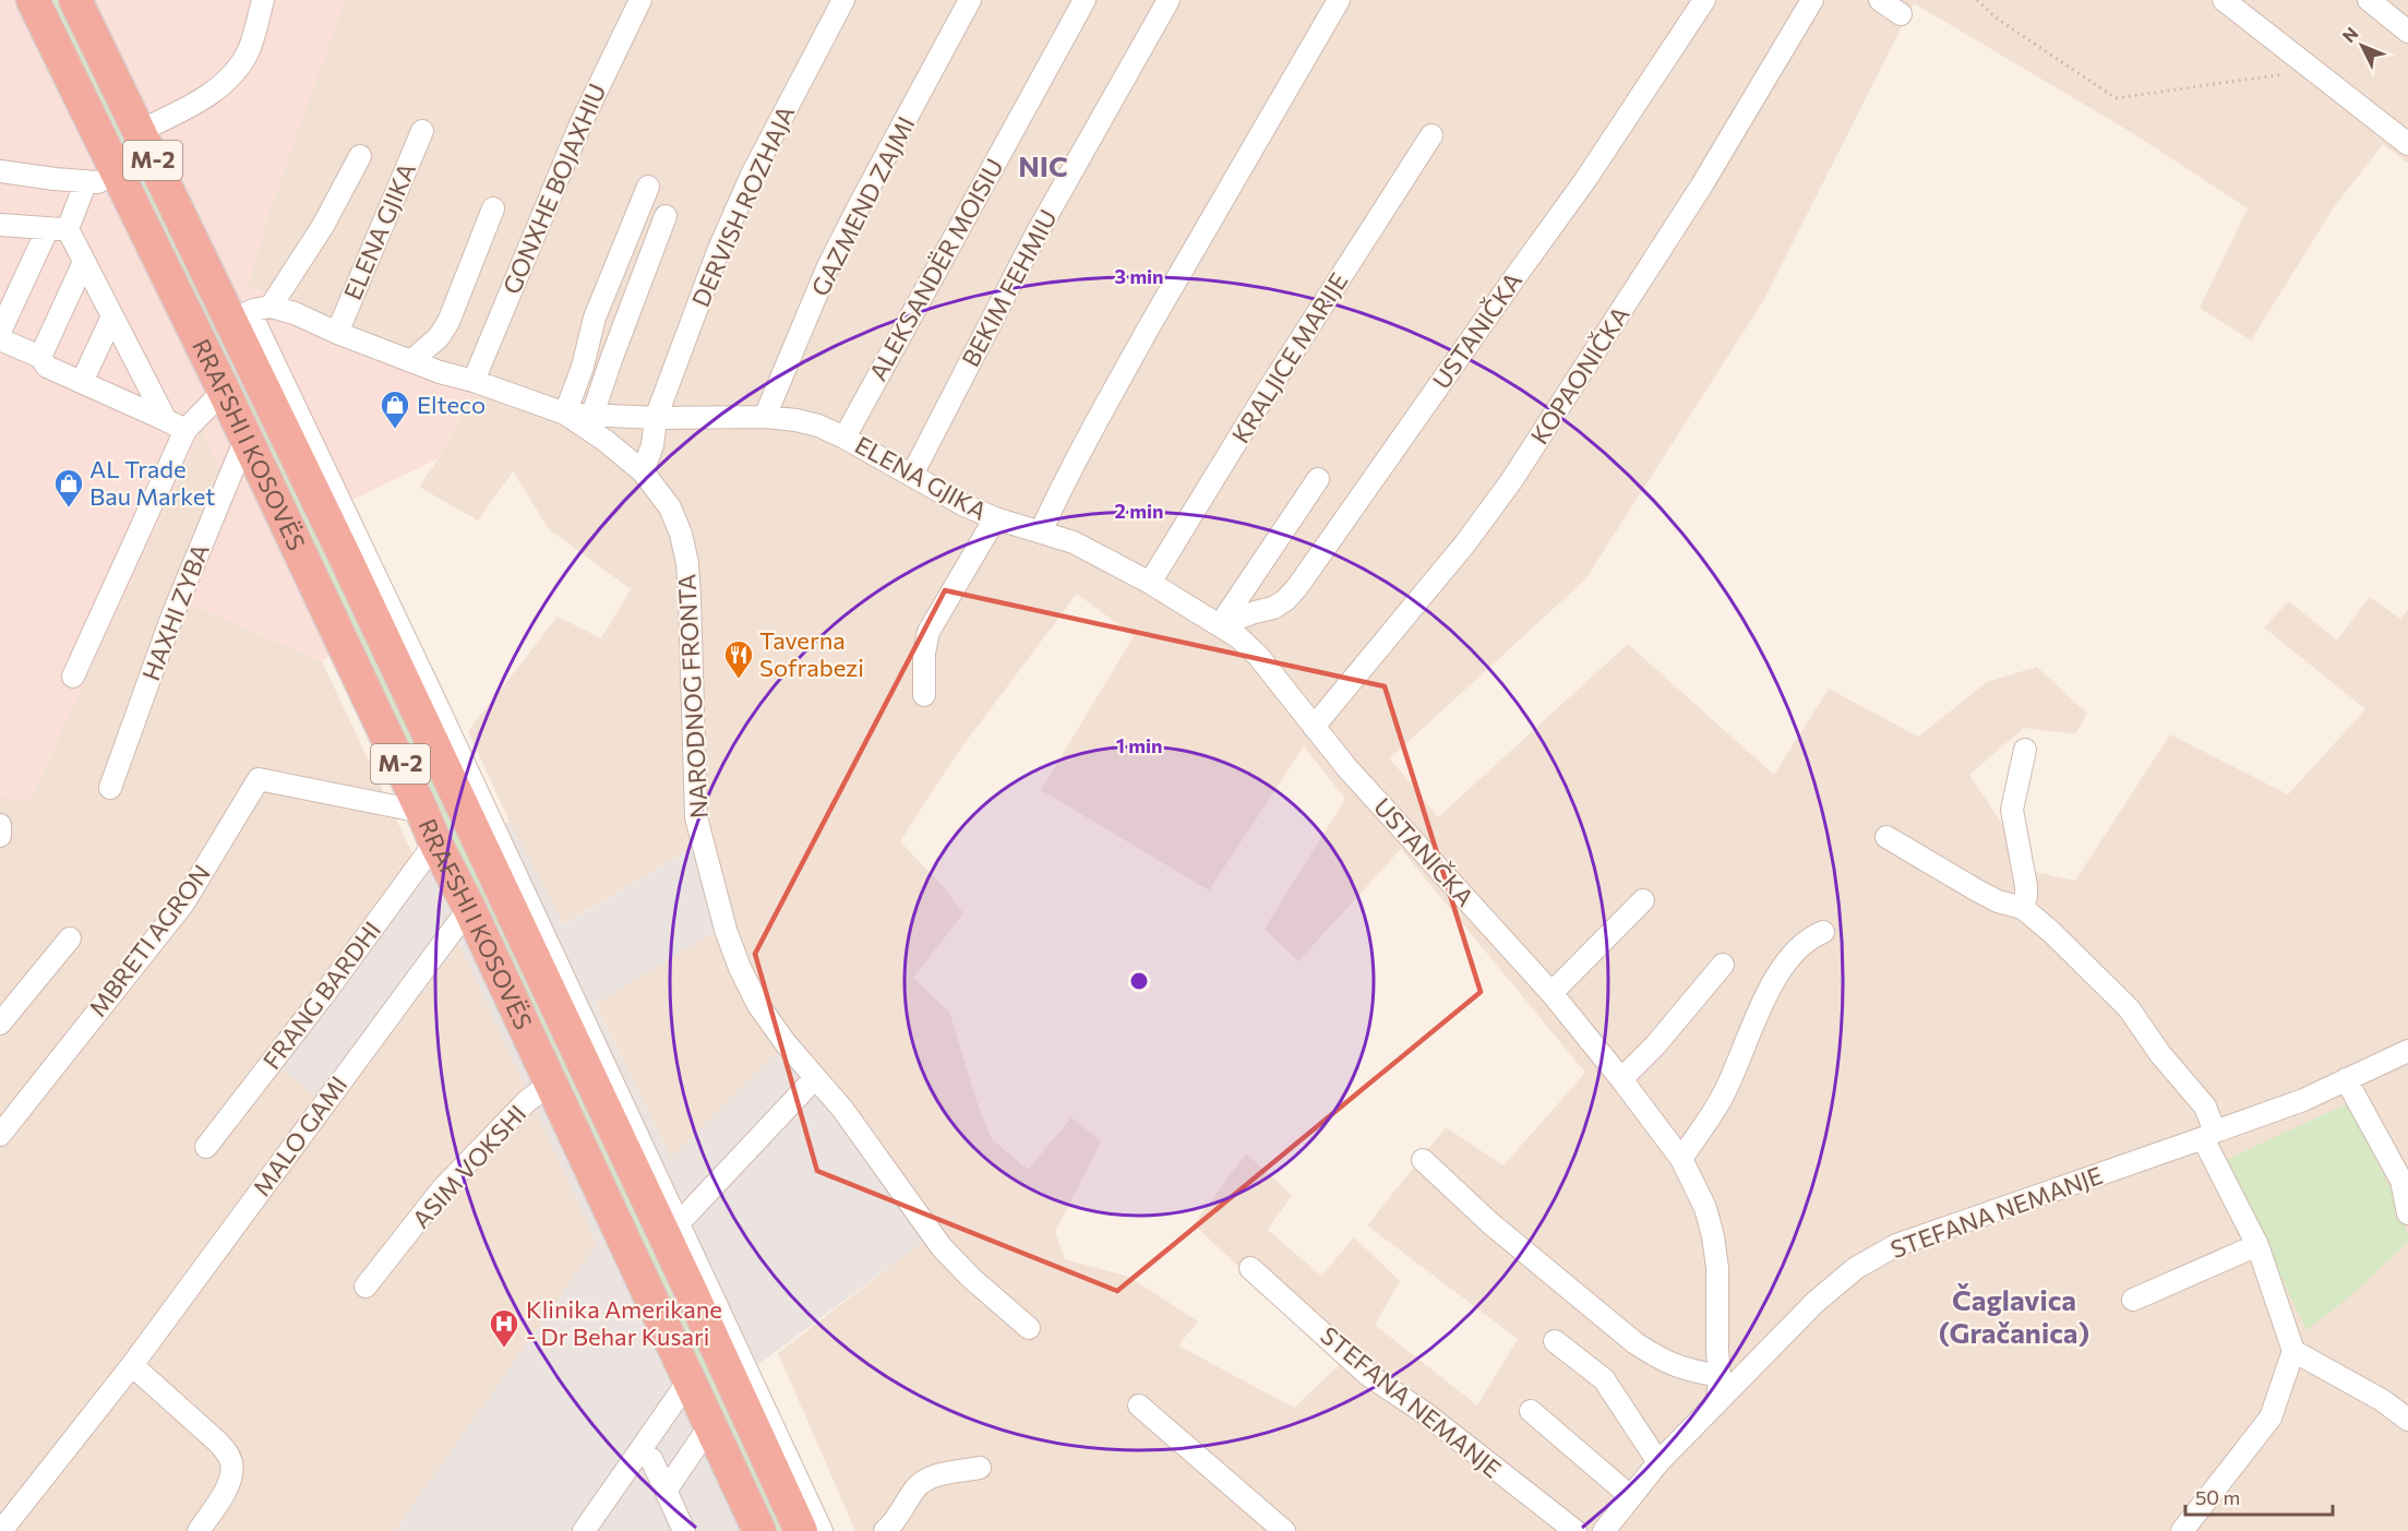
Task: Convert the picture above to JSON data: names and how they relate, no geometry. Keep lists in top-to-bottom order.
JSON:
{
  "streets": {
    "highway": ["M-2", "RRAFSHI I KOSOVËS"],
    "street": [
      "GONXHE BOJAXHIU",
      "DERVISH ROZHAJA",
      "GAZMEND ZAJMI",
      "ELENA GJIKA",
      "ALEKSANDËR MOISIU",
      "BEKIM FEHMIU",
      "USTANIČKA",
      "KRALJICE MARIJE",
      "KOPAONIČKA",
      "HAXHI ZYBA",
      "NARODNOG FRONTA",
      "MBRETI AGRON",
      "FRANG BARDHI",
      "MALO GAMI",
      "ASIM VOKSHI",
      "STEFANA NEMANJE"
    ]
  },
  "crossings": [
    ["GONXHE BOJAXHIU", "ELENA GJIKA"],
    ["DERVISH ROZHAJA", "ELENA GJIKA"],
    ["GAZMEND ZAJMI", "ELENA GJIKA"],
    ["ELENA GJIKA", "ALEKSANDËR MOISIU"],
    ["ELENA GJIKA", "BEKIM FEHMIU"],
    ["ELENA GJIKA", "USTANIČKA"],
    ["ELENA GJIKA", "RRAFSHI I KOSOVËS"],
    ["ELENA GJIKA", "NARODNOG FRONTA"],
    ["USTANIČKA", "KRALJICE MARIJE"],
    ["USTANIČKA", "KOPAONIČKA"],
    ["USTANIČKA", "STEFANA NEMANJE"],
    ["RRAFSHI I KOSOVËS", "HAXHI ZYBA"],
    ["RRAFSHI I KOSOVËS", "MBRETI AGRON"],
    ["RRAFSHI I KOSOVËS", "FRANG BARDHI"],
    ["RRAFSHI I KOSOVËS", "MALO GAMI"],
    ["RRAFSHI I KOSOVËS", "ASIM VOKSHI"]
  ],
  "districts": ["NIC", "Čaglavica (Gračanica)"],
  "places": {
    "shop": ["Elteco", "AL Trade Bau Market"],
    "restaurant": ["Taverna Sofrabezi"],
    "hospital": ["Klinika Amerikane - Dr Behar Kusari"]
  },
  "scale_bar": "50 m",
  "north": "top left",
  "rings": ["3 min", "2 min", "1 min"]
}
